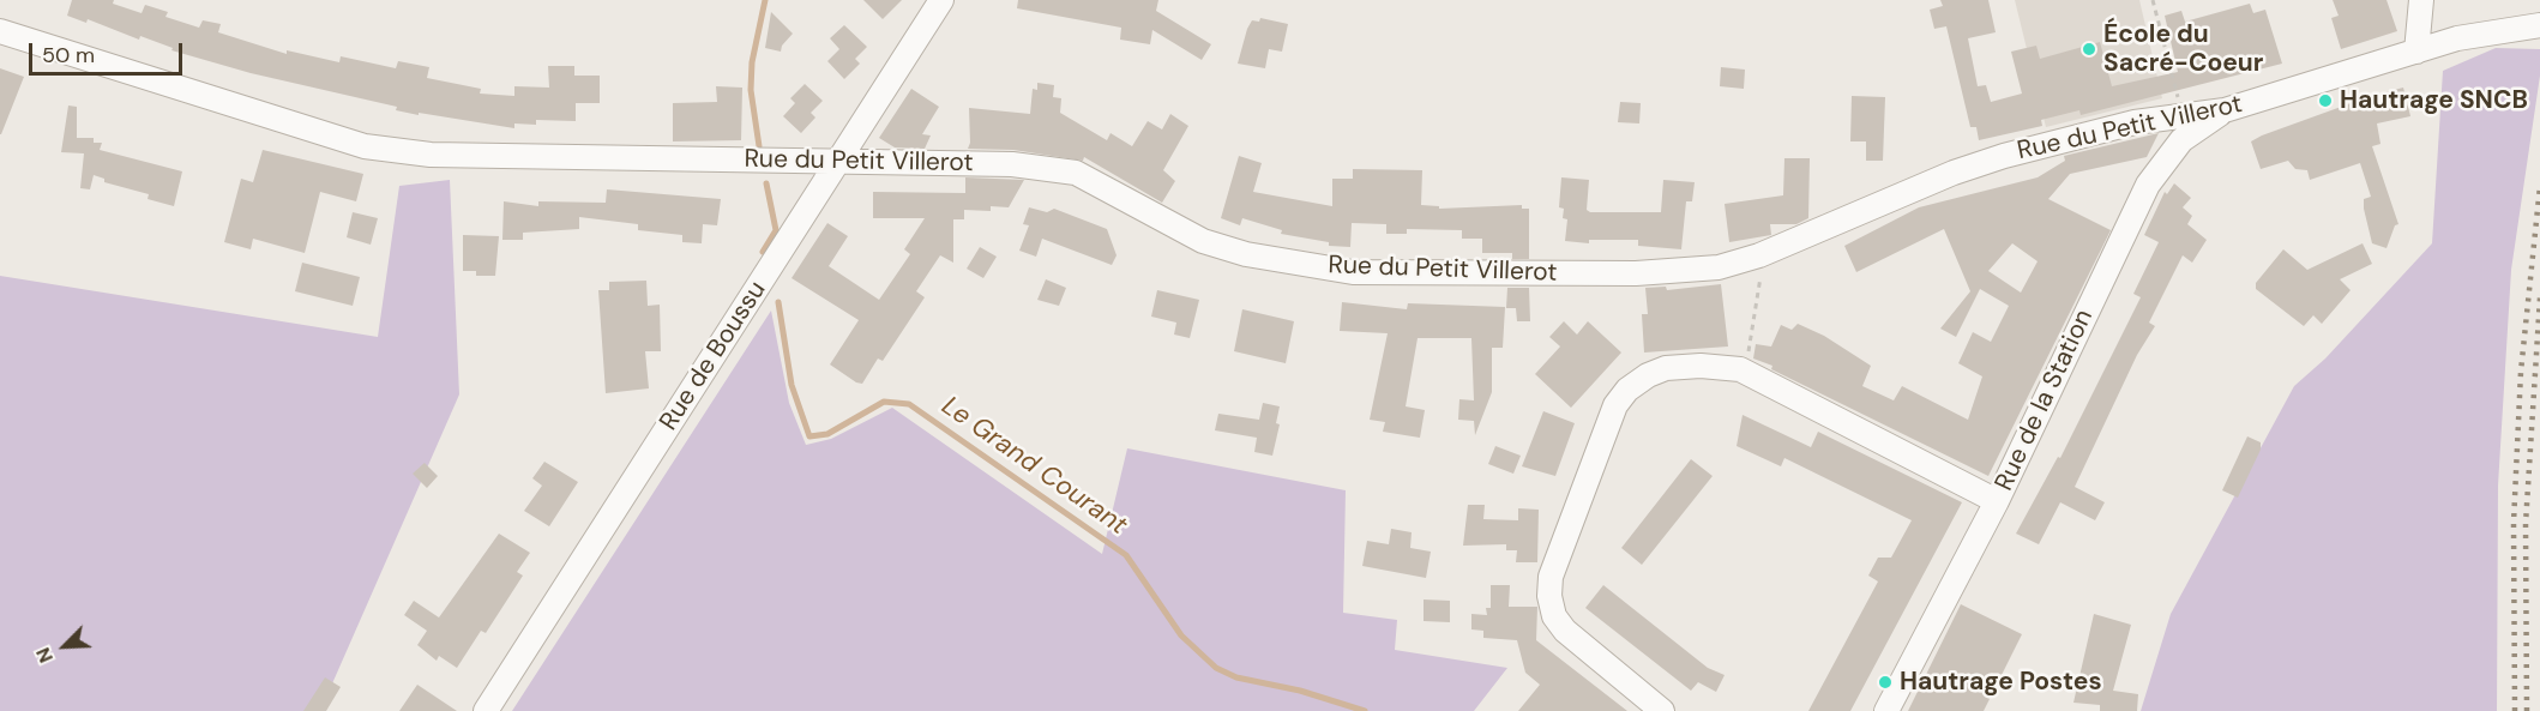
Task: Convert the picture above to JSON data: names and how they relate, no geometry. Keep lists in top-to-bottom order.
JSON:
{
  "streets": {
    "street": ["Rue du Petit Villerot", "Rue de Boussu", "Rue de la Station"]
  },
  "crossings": [
    ["Rue du Petit Villerot", "Rue de Boussu"],
    ["Rue du Petit Villerot", "Rue de la Station"]
  ],
  "water": ["Le Grand Courant"],
  "places": ["École du Sacré-Coeur", "Hautrage SNCB", "Hautrage Postes"],
  "scale_bar": "50 m",
  "north": "bottom left"
}
